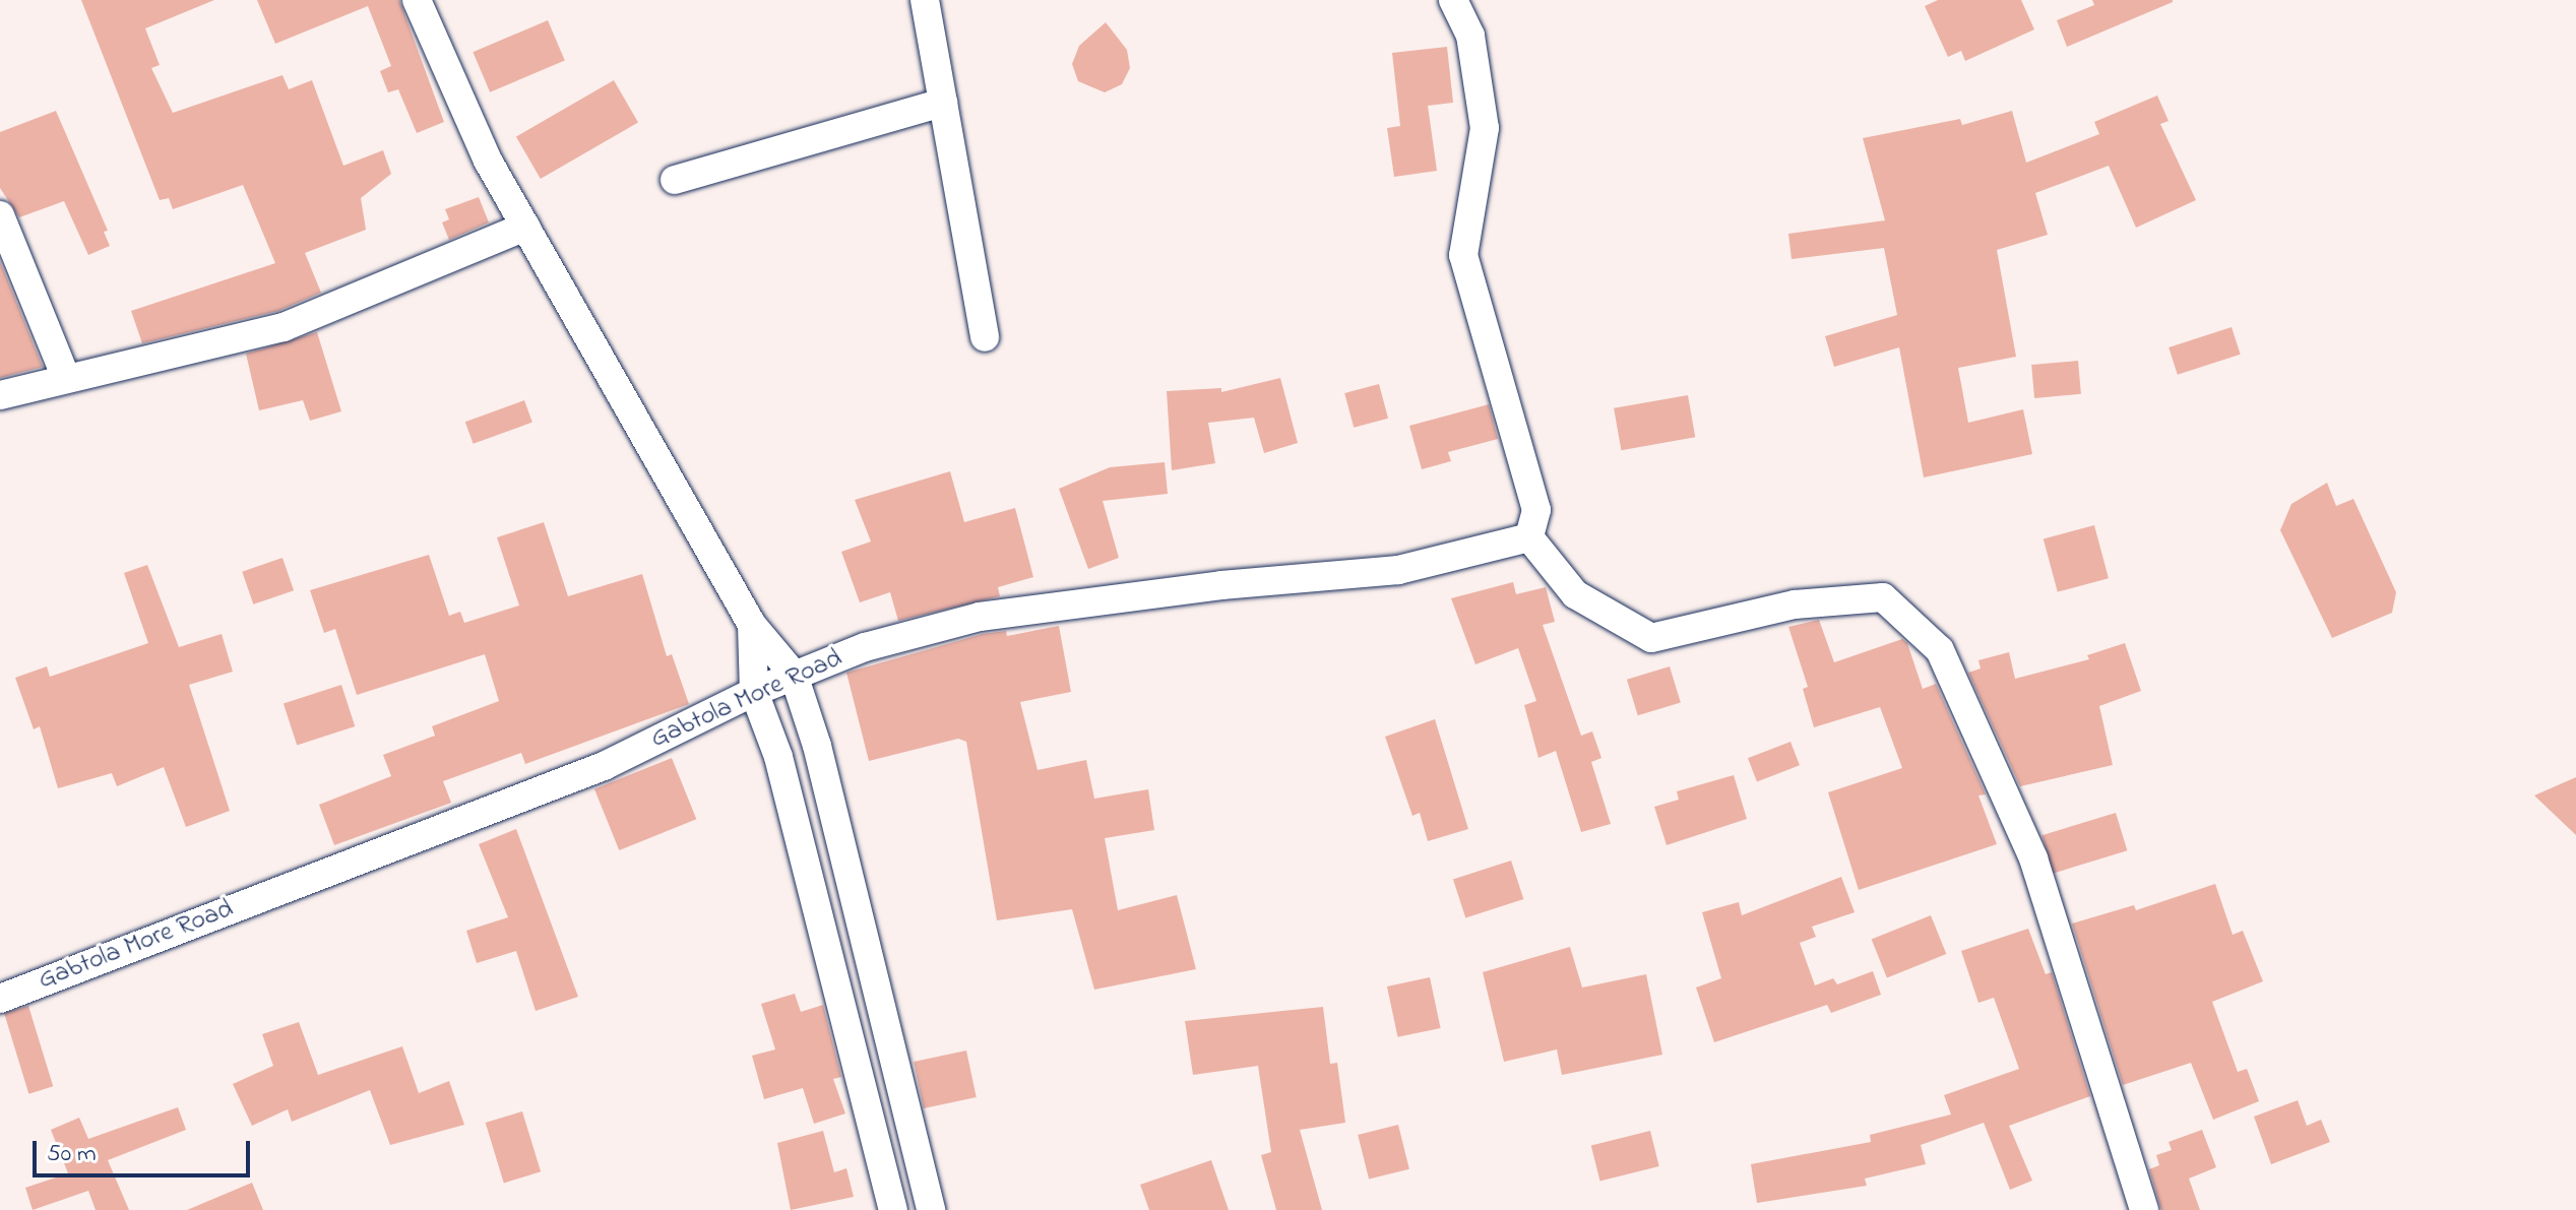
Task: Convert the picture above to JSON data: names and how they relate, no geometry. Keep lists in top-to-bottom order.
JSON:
{
  "streets": {
    "street": ["Gabtola More Road"]
  },
  "scale_bar": "50 m"
}
